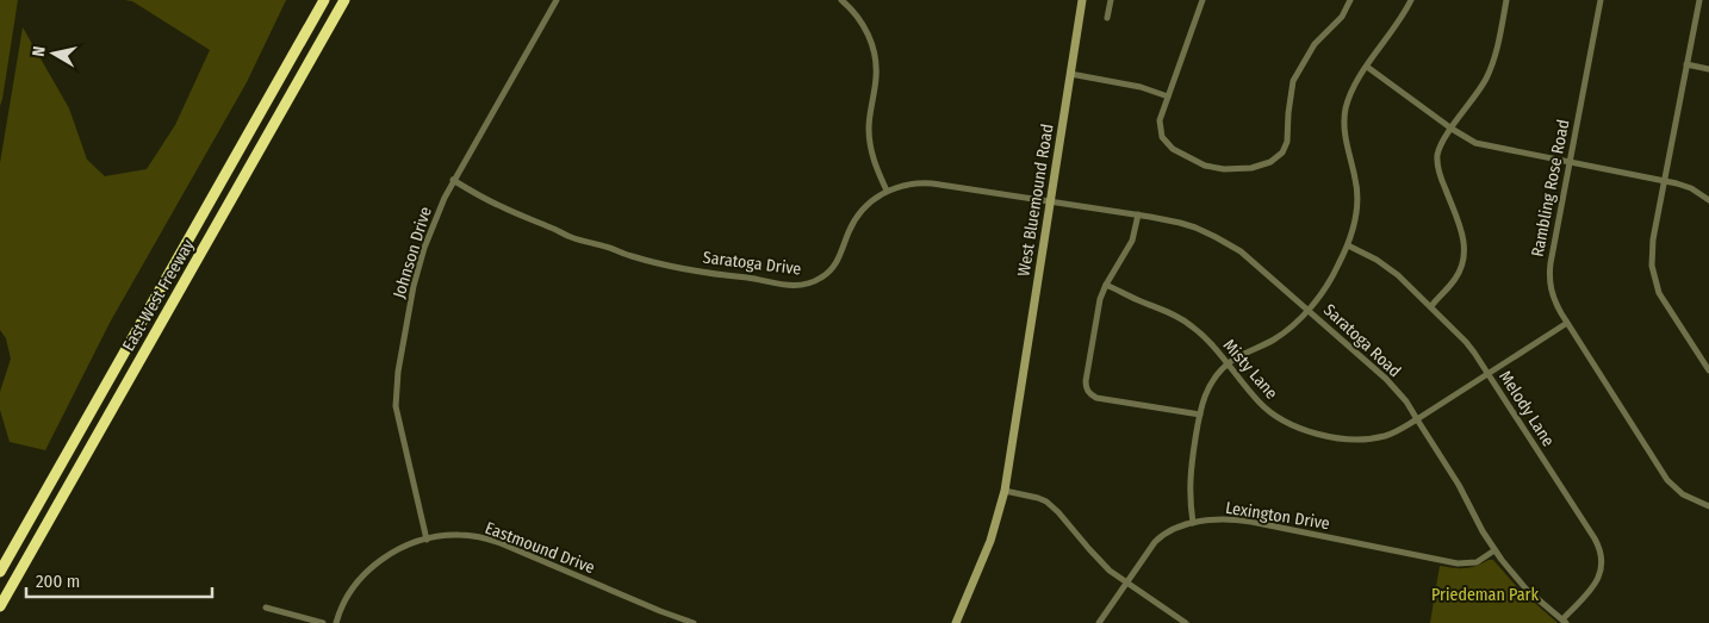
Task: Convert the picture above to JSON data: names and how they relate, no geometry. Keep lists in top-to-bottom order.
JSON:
{
  "streets": {
    "highway": ["East-West Freeway"],
    "main road": ["West Bluemound Road"],
    "street": [
      "Rambling Rose Road",
      "Johnson Drive",
      "Saratoga Drive",
      "Saratoga Road",
      "Misty Lane",
      "Melody Lane",
      "Lexington Drive",
      "Eastmound Drive"
    ]
  },
  "crossings": [
    ["Rambling Rose Road", "Misty Lane"],
    ["West Bluemound Road", "Saratoga Drive"],
    ["West Bluemound Road", "Saratoga Road"],
    ["Johnson Drive", "Saratoga Drive"],
    ["Johnson Drive", "Eastmound Drive"],
    ["Saratoga Drive", "Saratoga Road"],
    ["Saratoga Road", "Misty Lane"],
    ["Saratoga Road", "Melody Lane"],
    ["Saratoga Road", "Lexington Drive"],
    ["Misty Lane", "Melody Lane"]
  ],
  "parks": ["Priedeman Park"],
  "scale_bar": "200 m",
  "north": "left"
}
